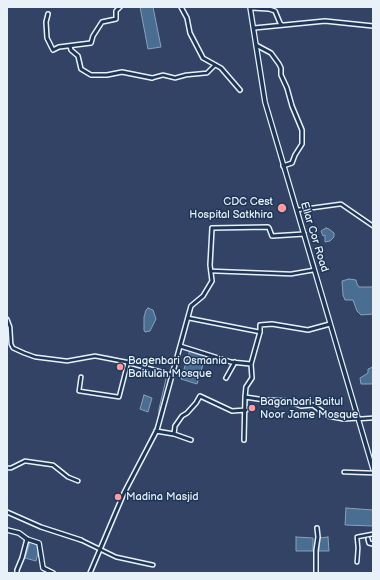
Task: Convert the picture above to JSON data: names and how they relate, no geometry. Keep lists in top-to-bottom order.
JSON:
{
  "streets": {
    "main road": ["Ellar Cor Road"]
  },
  "places": [
    "CDC Cest Hospital Satkhira",
    "Bagenbari Osmania Baitulah Mosque",
    "Baganbari Baitul Noor Jame Mosque",
    "Madina Masjid"
  ]
}
